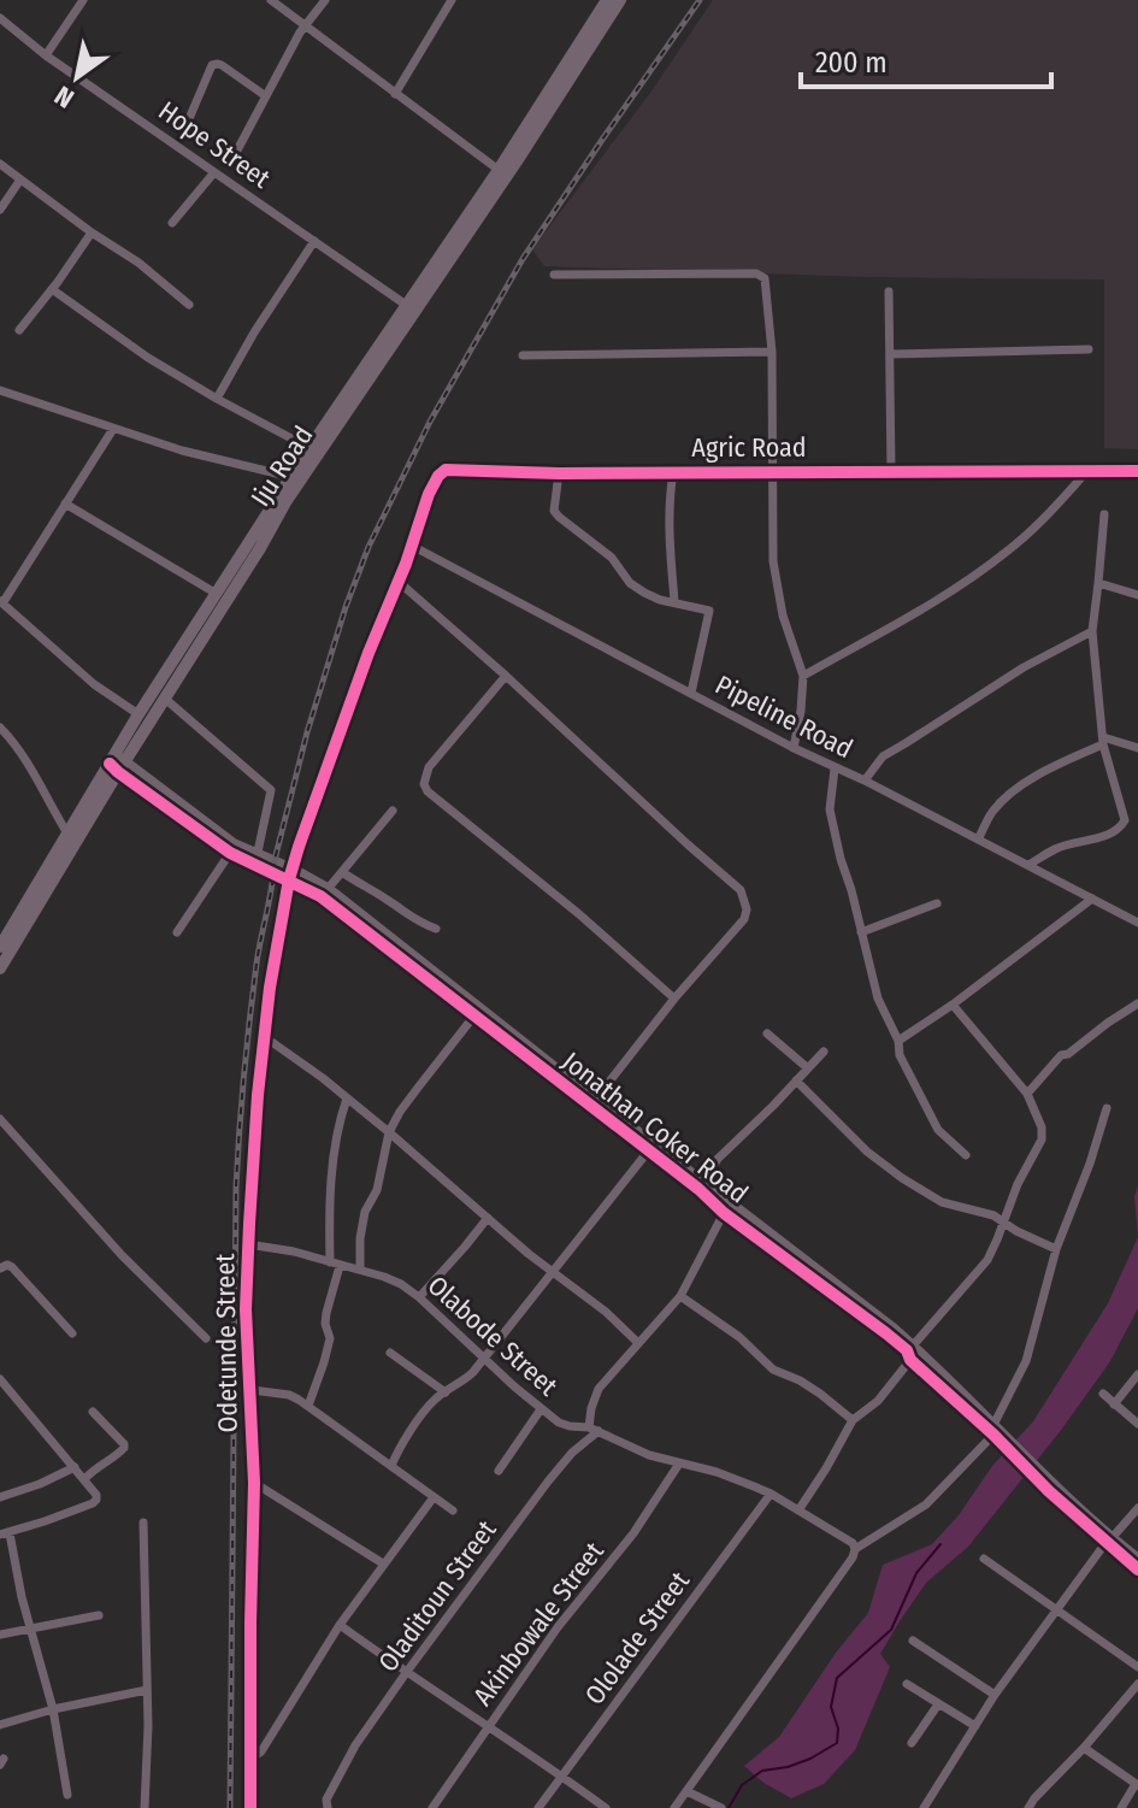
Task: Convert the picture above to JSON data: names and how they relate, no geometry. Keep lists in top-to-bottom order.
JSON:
{
  "streets": {
    "main road": ["Iju Road"],
    "street": [
      "Hope Street",
      "Agric Road",
      "Pipeline Road",
      "Jonathan Coker Road",
      "Olabode Street",
      "Odetunde Street",
      "Oladitoun Street",
      "Akinbowale Street",
      "Ololade Street"
    ]
  },
  "crossings": [
    ["Hope Street", "Iju Road"],
    ["Agric Road", "Pipeline Road"],
    ["Agric Road", "Odetunde Street"],
    ["Iju Road", "Jonathan Coker Road"],
    ["Pipeline Road", "Odetunde Street"],
    ["Jonathan Coker Road", "Odetunde Street"],
    ["Olabode Street", "Odetunde Street"],
    ["Olabode Street", "Oladitoun Street"],
    ["Olabode Street", "Akinbowale Street"],
    ["Olabode Street", "Ololade Street"]
  ],
  "scale_bar": "200 m",
  "north": "bottom left"
}
